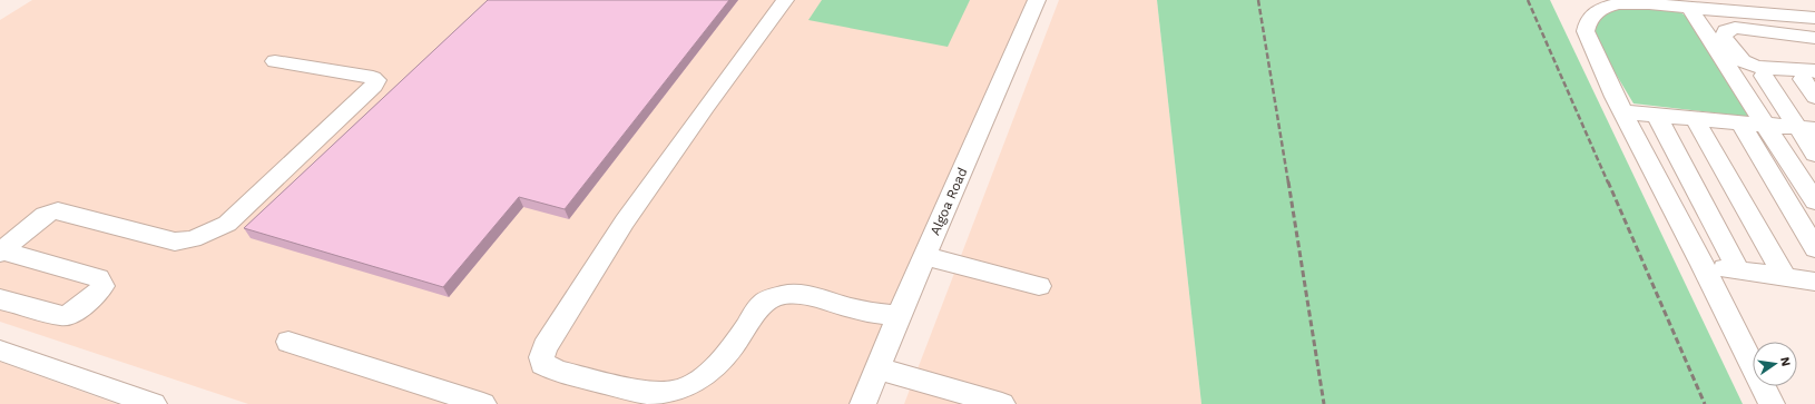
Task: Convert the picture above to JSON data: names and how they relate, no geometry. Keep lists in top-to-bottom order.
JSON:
{
  "streets": {
    "street": ["Algoa Road"]
  },
  "north": "right"
}
